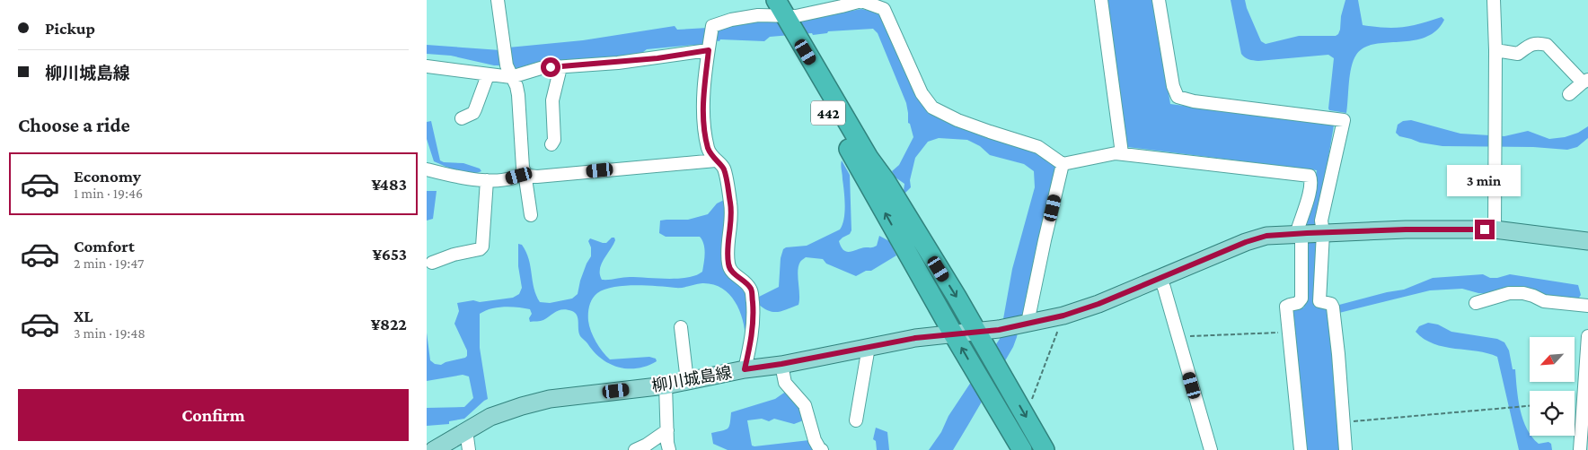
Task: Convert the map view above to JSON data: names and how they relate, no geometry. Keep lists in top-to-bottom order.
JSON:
{
  "streets": {
    "highway": ["442"],
    "main road": ["柳川城島線"]
  },
  "crossings": [
    ["442", "柳川城島線"]
  ],
  "north": "bottom left",
  "page": {
    "banner": ["Pickup", "柳川城島線"],
    "heading": "Choose a ride",
    "list": [
      {
        "name": "Economy",
        "note": "1 min · 19:46",
        "value": "¥483"
      },
      {
        "name": "Comfort",
        "note": "2 min · 19:47",
        "value": "¥653"
      },
      {
        "name": "XL",
        "note": "3 min · 19:48",
        "value": "¥822"
      }
    ],
    "bubble": "3 min",
    "buttons": "Confirm"
  }
}
